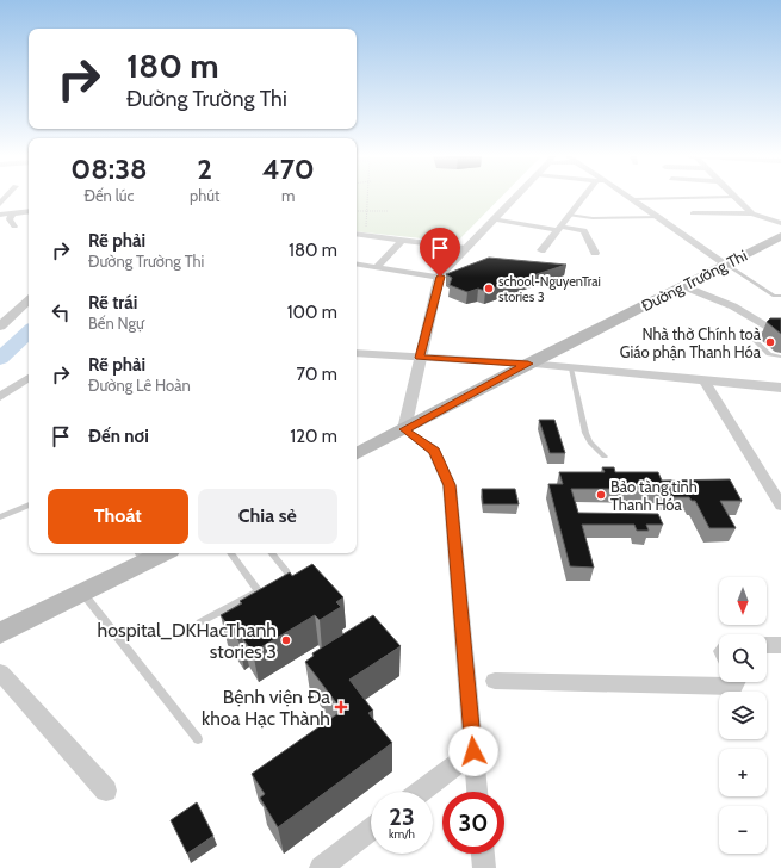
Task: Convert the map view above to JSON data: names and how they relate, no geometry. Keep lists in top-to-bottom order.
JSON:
{
  "streets": {
    "main road": ["Đường Trường Thi"]
  },
  "places": {
    "other": [
      "school-NguyenTrai stories 3",
      "Nhà thờ Chính toà Giáo phận Thanh Hóa",
      "Bảo tàng tỉnh Thanh Hóa",
      "hospital_DKHacThanh stories 3"
    ],
    "health": ["Bệnh viện Đa khoa Hạc Thành"]
  },
  "north": "bottom",
  "page": {
    "turn": ["180 m", "Đường Trường Thi"],
    "eta": [
      "08:38",
      "Đến lúc",
      "2",
      "phút",
      "470",
      "m"
    ],
    "list": [
      {
        "name": "Rẽ phải",
        "note": "Đường Trường Thi",
        "value": "180 m"
      },
      {
        "name": "Rẽ trái",
        "note": "Bến Ngự",
        "value": "100 m"
      },
      {
        "name": "Rẽ phải",
        "note": "Đường Lê Hoàn",
        "value": "70 m"
      },
      {
        "name": "Đến nơi",
        "value": "120 m"
      }
    ],
    "buttons": ["Thoát", "Chia sẻ"],
    "map_buttons": ["+", "−"],
    "speed": "23 km/h",
    "limit": "30"
  }
}
